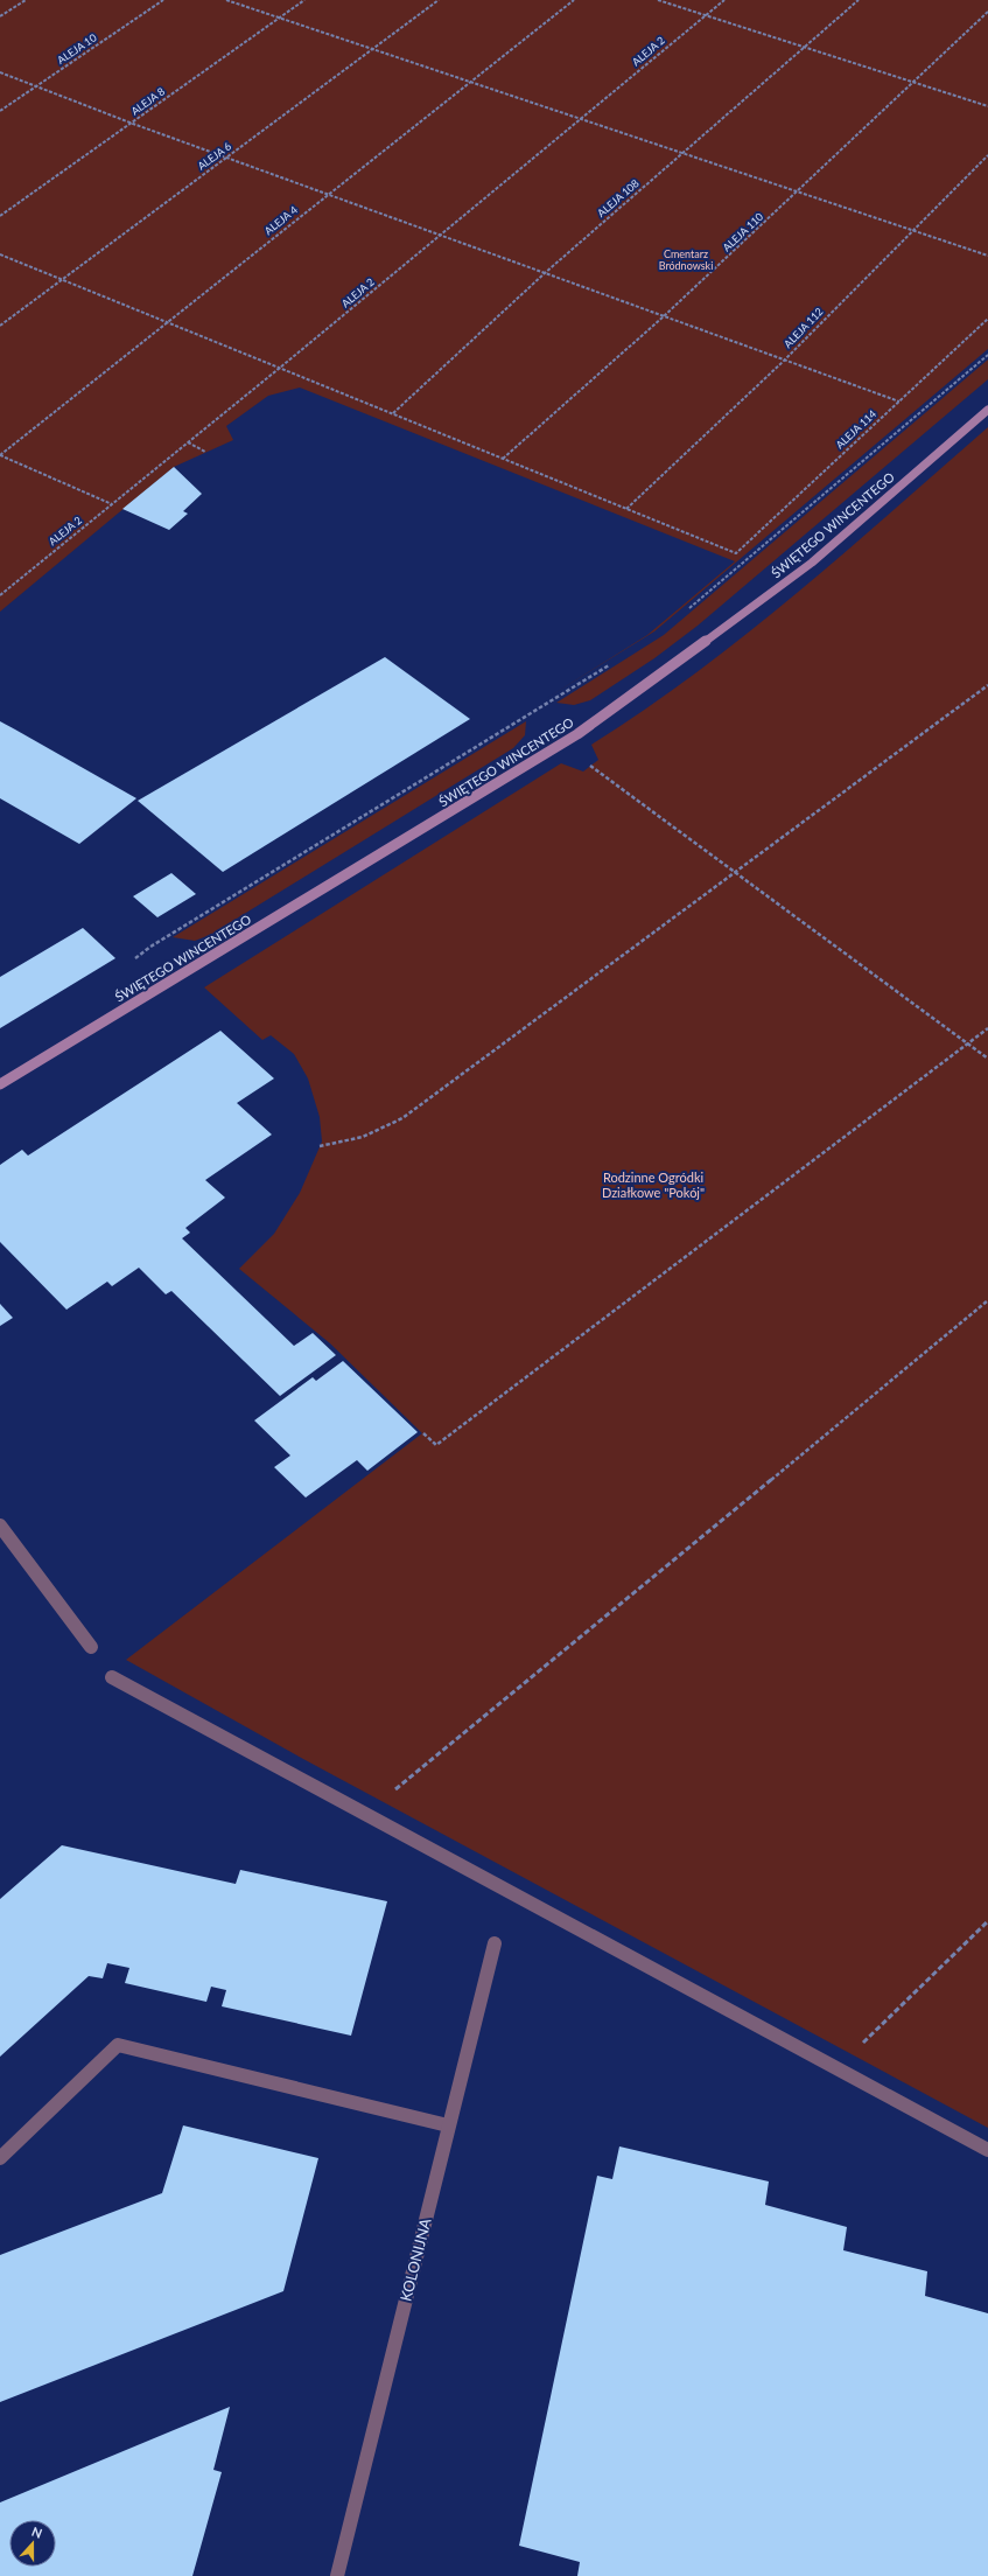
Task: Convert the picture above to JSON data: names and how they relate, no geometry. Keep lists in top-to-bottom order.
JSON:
{
  "streets": {
    "street": ["ŚWIĘTEGO WINCENTEGO", "KOLONIJNA"],
    "path": [
      "ALEJA 10",
      "ALEJA 2",
      "ALEJA 8",
      "ALEJA 6",
      "ALEJA 108",
      "ALEJA 4",
      "ALEJA 110",
      "ALEJA 112",
      "ALEJA 114"
    ]
  },
  "crossings": [
    ["ALEJA 112", "ALEJA 114"]
  ],
  "parks": ["Cmentarz Bródnowski", "Rodzinne Ogródki Działkowe \"Pokój\""],
  "north": "top"
}
